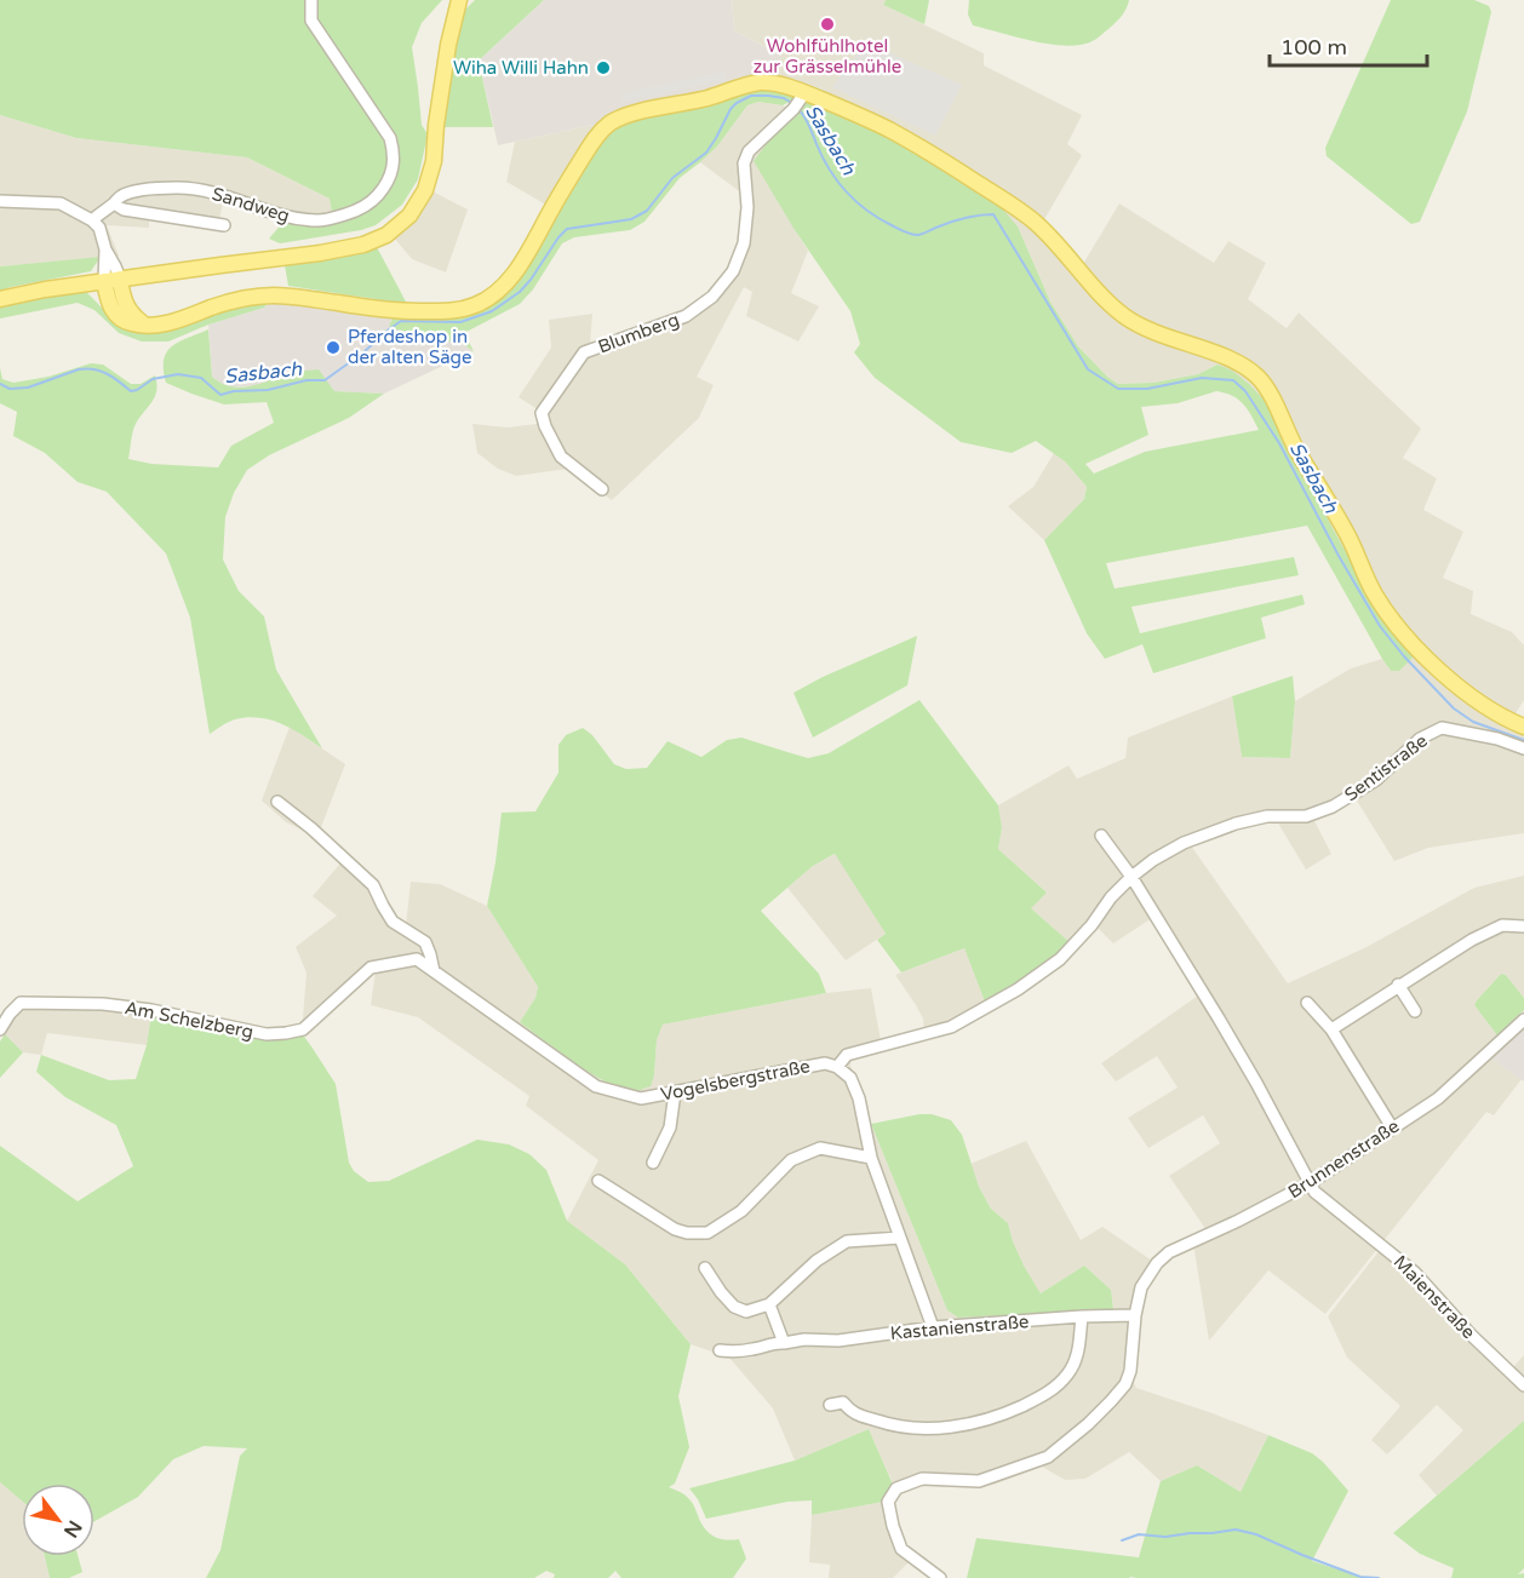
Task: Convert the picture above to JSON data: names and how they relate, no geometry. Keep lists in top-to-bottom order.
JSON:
{
  "streets": {
    "street": [
      "Sandweg",
      "Blumberg",
      "Sentistraße",
      "Am Schelzberg",
      "Vogelsbergstraße",
      "Brunnenstraße",
      "Maienstraße",
      "Kastanienstraße"
    ]
  },
  "crossings": [
    ["Sentistraße", "Vogelsbergstraße"],
    ["Am Schelzberg", "Vogelsbergstraße"],
    ["Vogelsbergstraße", "Kastanienstraße"],
    ["Brunnenstraße", "Maienstraße"],
    ["Brunnenstraße", "Kastanienstraße"]
  ],
  "water": ["Sasbach"],
  "places": ["Wohlfühlhotel zur Grässelmühle", "Wiha Willi Hahn", "Pferdeshop in der alten Säge"],
  "scale_bar": "100 m",
  "north": "bottom right"
}
